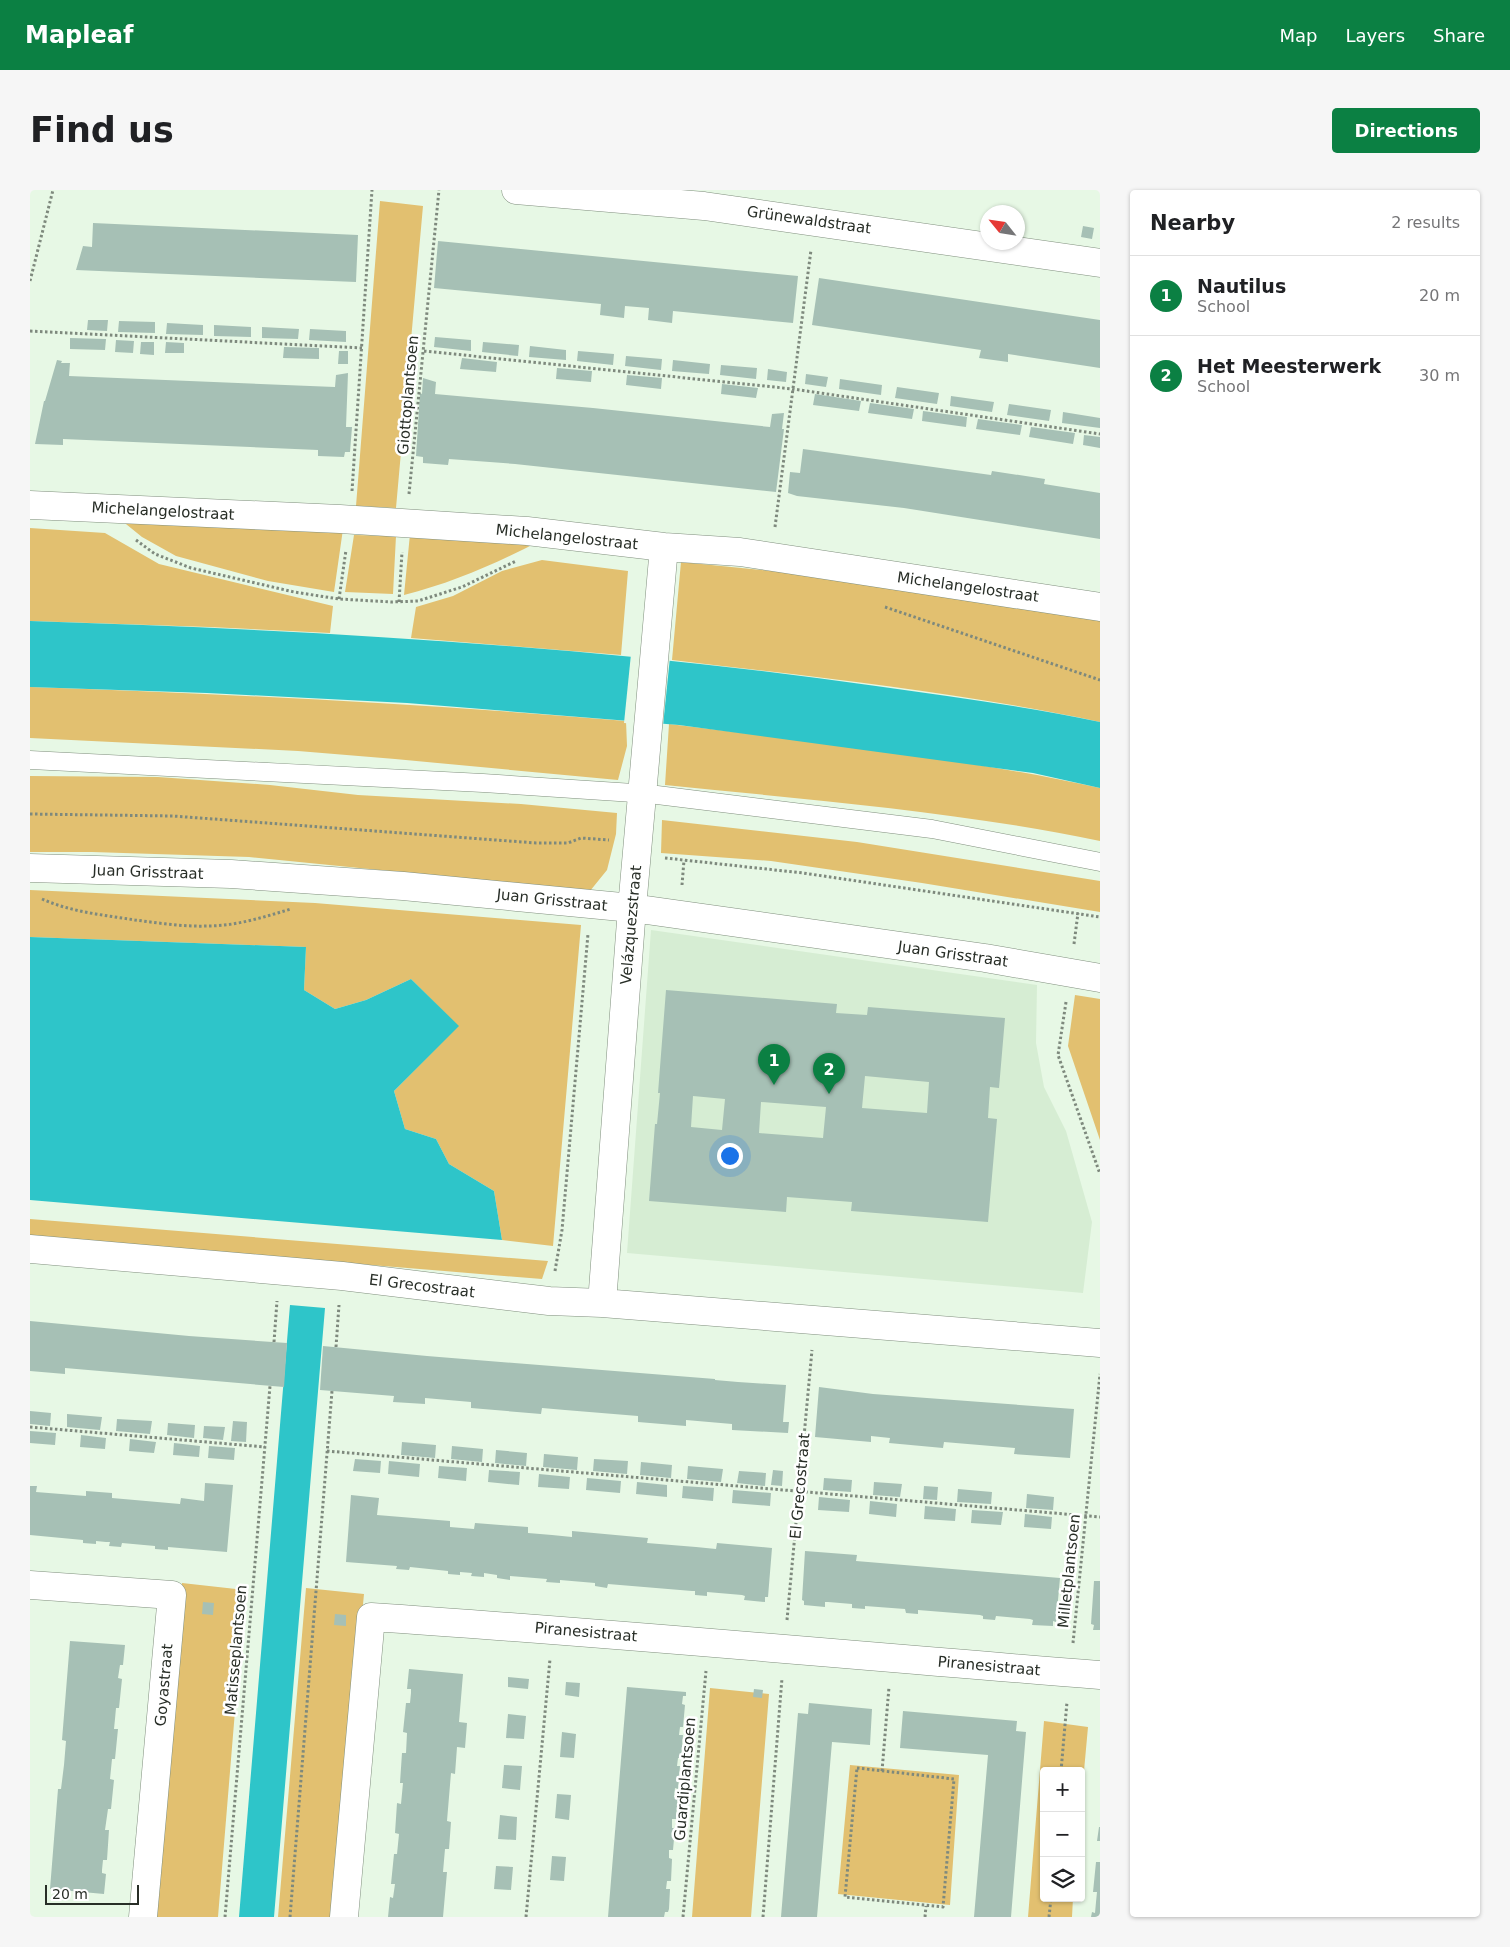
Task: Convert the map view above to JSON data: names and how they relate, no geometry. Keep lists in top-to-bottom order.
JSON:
{
  "streets": {
    "street": [
      "Grünewaldstraat",
      "Michelangelostraat",
      "Juan Grisstraat",
      "Velázquezstraat",
      "El Grecostraat",
      "Piranesistraat",
      "Goyastraat"
    ],
    "path": [
      "Giottoplantsoen",
      "Milletplantsoen",
      "Matisseplantsoen",
      "Guardiplantsoen"
    ]
  },
  "crossings": [
    ["Giottoplantsoen", "Michelangelostraat"],
    ["Michelangelostraat", "Velázquezstraat"],
    ["Juan Grisstraat", "Velázquezstraat"],
    ["Velázquezstraat", "El Grecostraat"],
    ["El Grecostraat", "Piranesistraat"],
    ["Milletplantsoen", "Piranesistraat"],
    ["Piranesistraat", "Guardiplantsoen"]
  ],
  "scale_bar": "20 m",
  "north": "top left",
  "page": {
    "header": "Mapleaf",
    "nav": ["Map", "Layers", "Share"],
    "buttons": "Directions",
    "title": "Find us",
    "heading": ["Nearby", "2 results"],
    "list": [
      {
        "mark": "1",
        "name": "Nautilus",
        "note": "School",
        "value": "20 m"
      },
      {
        "mark": "2",
        "name": "Het Meesterwerk",
        "note": "School",
        "value": "30 m"
      }
    ],
    "pins": ["1", "2"],
    "map_buttons": ["+", "−"],
    "scale": "20 m"
  }
}
